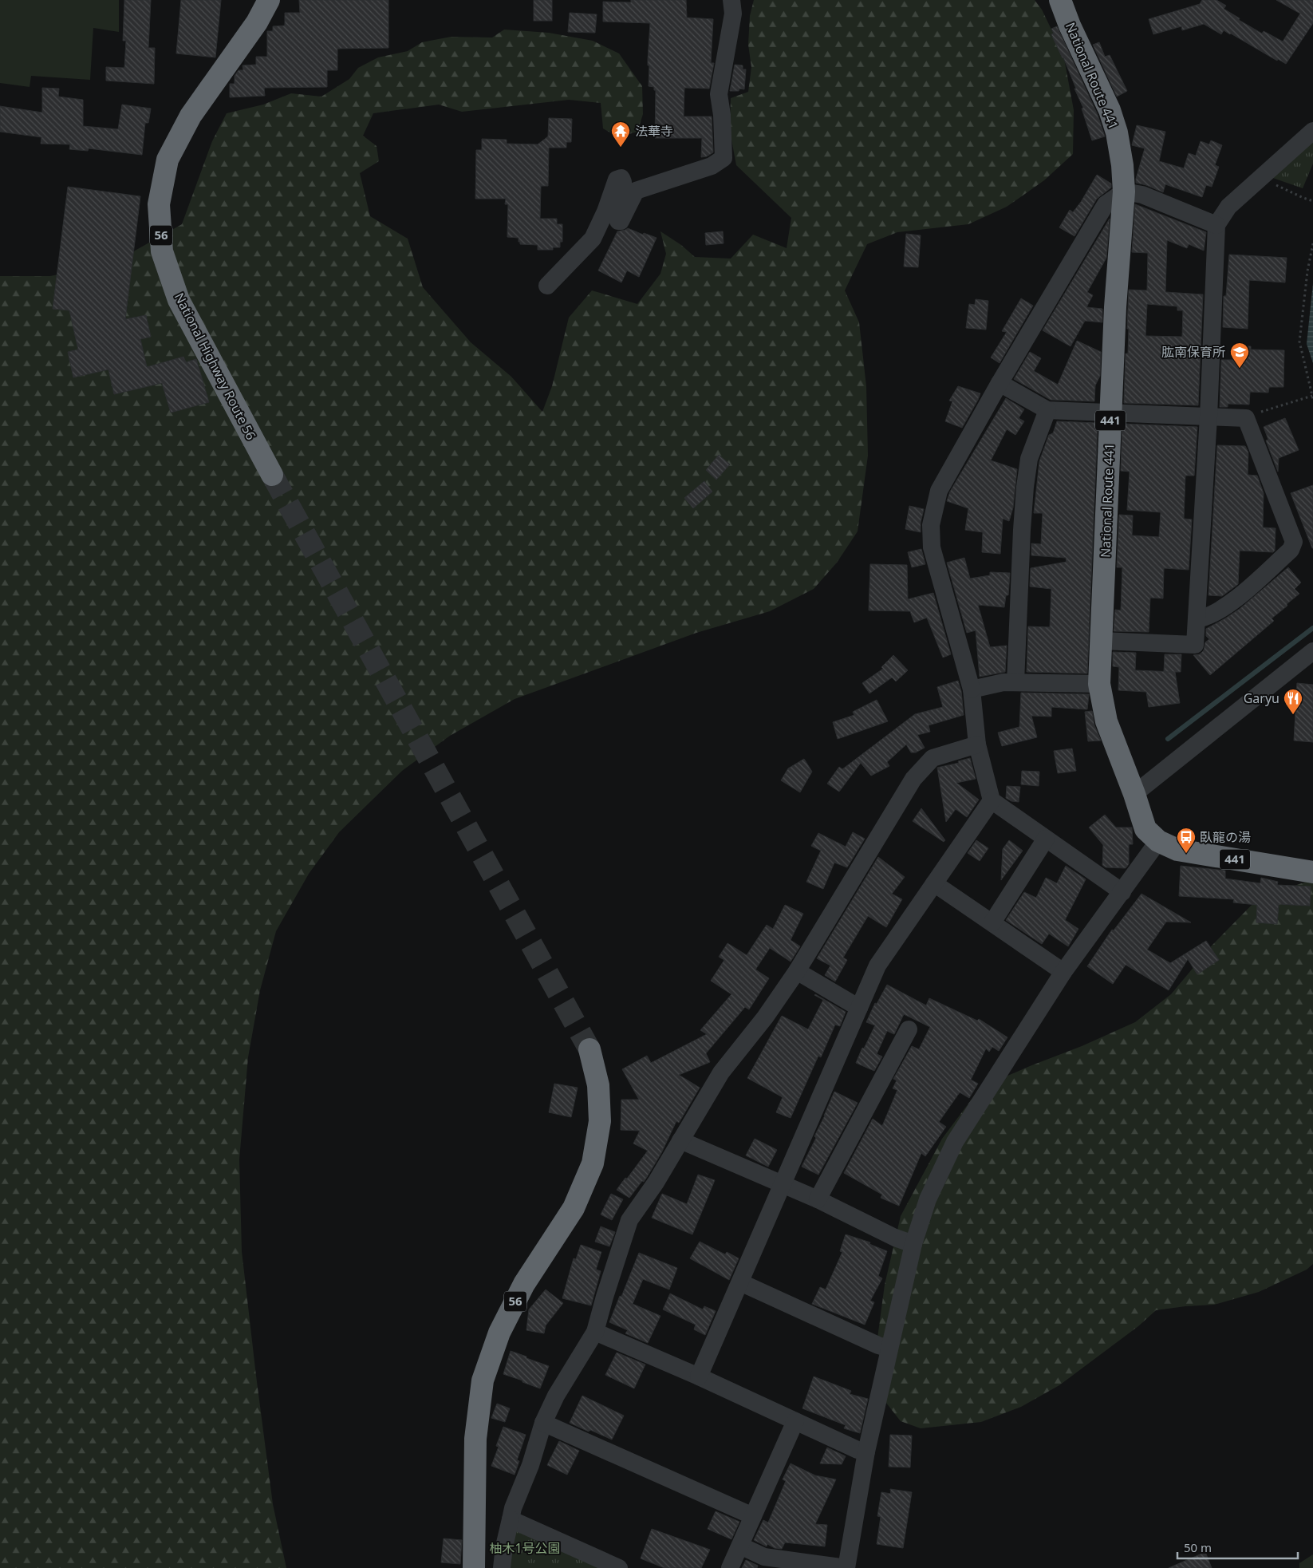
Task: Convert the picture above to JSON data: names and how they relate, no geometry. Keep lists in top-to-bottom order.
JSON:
{
  "streets": {
    "highway": [
      "National Route 441",
      "56",
      "National Highway Route 56",
      "441"
    ]
  },
  "parks": ["柚木1号公園"],
  "places": {
    "temple": ["法華寺"],
    "school or university": ["肱南保育所"],
    "restaurant": ["Garyu"],
    "bus stop": ["臥龍の湯"]
  },
  "scale_bar": "50 m"
}
